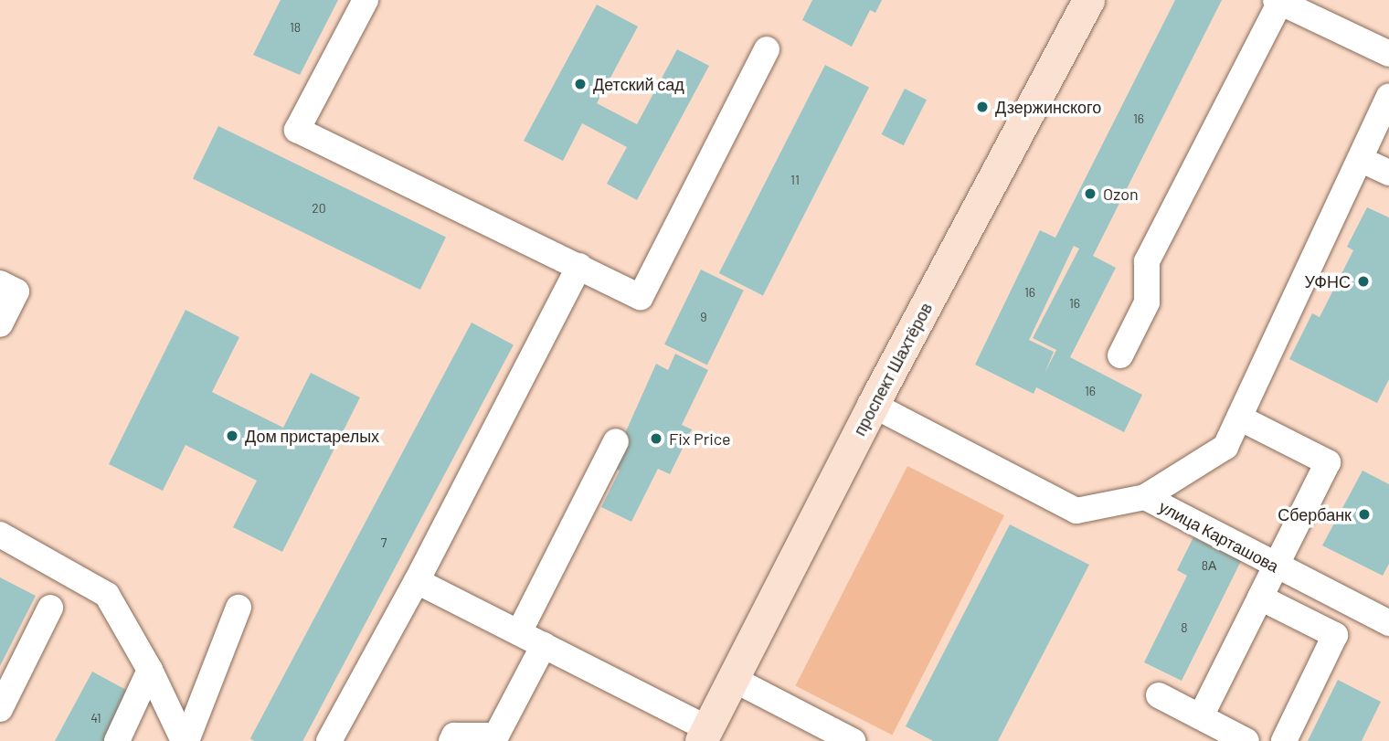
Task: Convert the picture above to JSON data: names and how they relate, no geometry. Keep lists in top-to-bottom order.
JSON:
{
  "streets": {
    "main road": ["проспект Шахтёров"],
    "street": ["улица Карташова"]
  },
  "crossings": [
    ["проспект Шахтёров", "улица Карташова"]
  ],
  "places": [
    "Детский сад",
    "Дзержинского",
    "Ozon",
    "УФНС",
    "Дом пристарелых",
    "Fix Price",
    "Сбербанк"
  ],
  "house_numbers": [
    "18",
    "16",
    "11",
    "20",
    "16",
    "16",
    "9",
    "16",
    "7",
    "8А",
    "8",
    "41"
  ]
}
